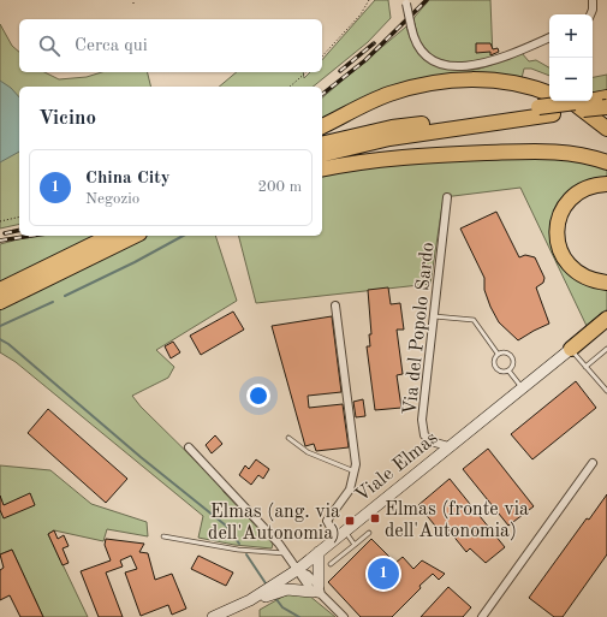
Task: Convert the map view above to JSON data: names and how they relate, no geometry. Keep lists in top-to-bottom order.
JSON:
{
  "streets": {
    "main road": ["Viale Elmas"],
    "street": ["Via del Popolo Sardo"]
  },
  "crossings": [
    ["Via del Popolo Sardo", "Viale Elmas"]
  ],
  "places": {
    "transit": ["Elmas (fronte via dell'Autonomia)", "Elmas (ang. via dell'Autonomia)"]
  },
  "page": {
    "map_buttons": ["+", "−"],
    "search": "Cerca qui",
    "heading": "Vicino",
    "list": [
      {
        "mark": "1",
        "name": "China City",
        "note": "Negozio",
        "value": "200 m"
      }
    ],
    "pins": "1"
  }
}
